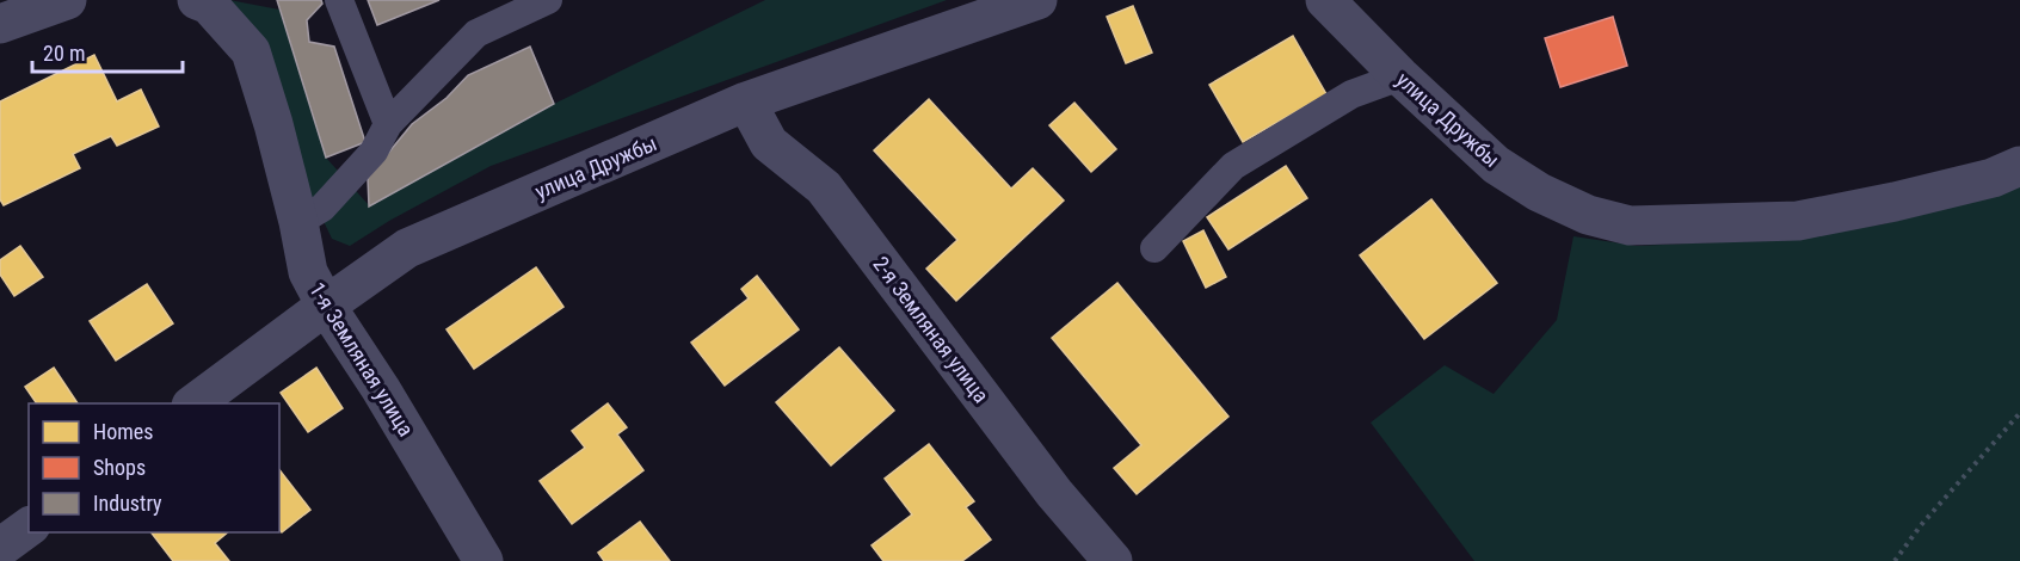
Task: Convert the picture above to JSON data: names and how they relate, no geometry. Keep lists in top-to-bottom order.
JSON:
{
  "streets": {
    "street": ["улица Дружбы", "2-я Земляная улица", "1-я Земляная улица"]
  },
  "crossings": [
    ["улица Дружбы", "2-я Земляная улица"],
    ["улица Дружбы", "1-я Земляная улица"]
  ],
  "legend": ["Homes", "Shops", "Industry"],
  "scale_bar": "20 m"
}
